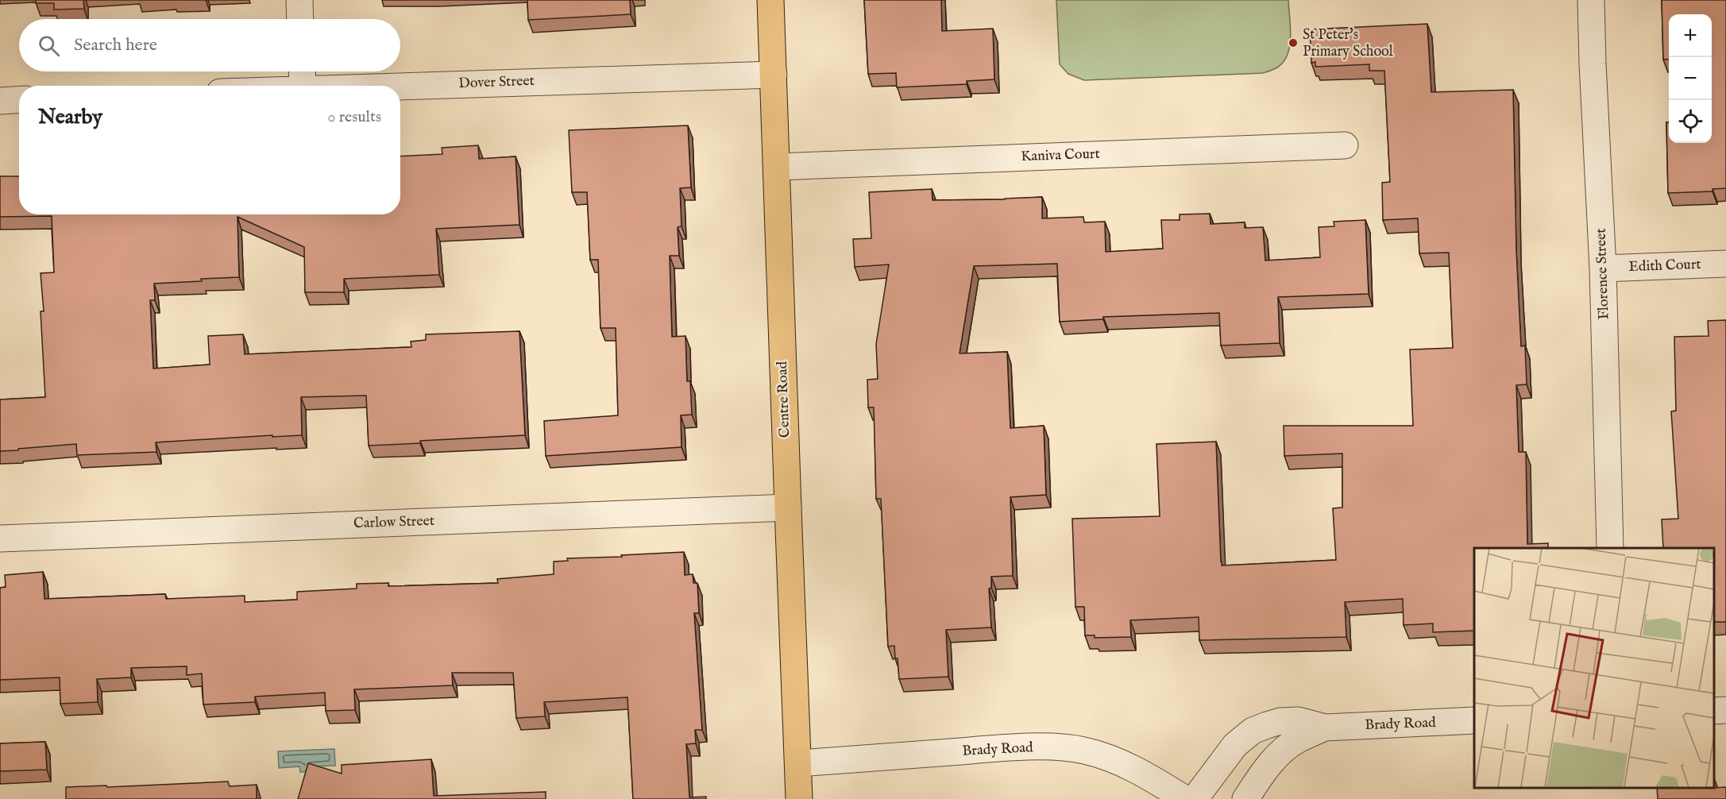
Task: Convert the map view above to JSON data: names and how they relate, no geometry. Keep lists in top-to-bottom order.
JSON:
{
  "streets": {
    "main road": ["Centre Road"],
    "street": [
      "Dover Street",
      "Kaniva Court",
      "Edith Court",
      "Florence Street",
      "Carlow Street",
      "Brady Road"
    ]
  },
  "crossings": [
    ["Dover Street", "Centre Road"],
    ["Kaniva Court", "Centre Road"],
    ["Edith Court", "Florence Street"],
    ["Centre Road", "Carlow Street"],
    ["Centre Road", "Brady Road"]
  ],
  "places": ["St Peter's Primary School"],
  "page": {
    "map_buttons": ["+", "−"],
    "search": "Search here",
    "heading": ["Nearby", "0 results"]
  }
}
